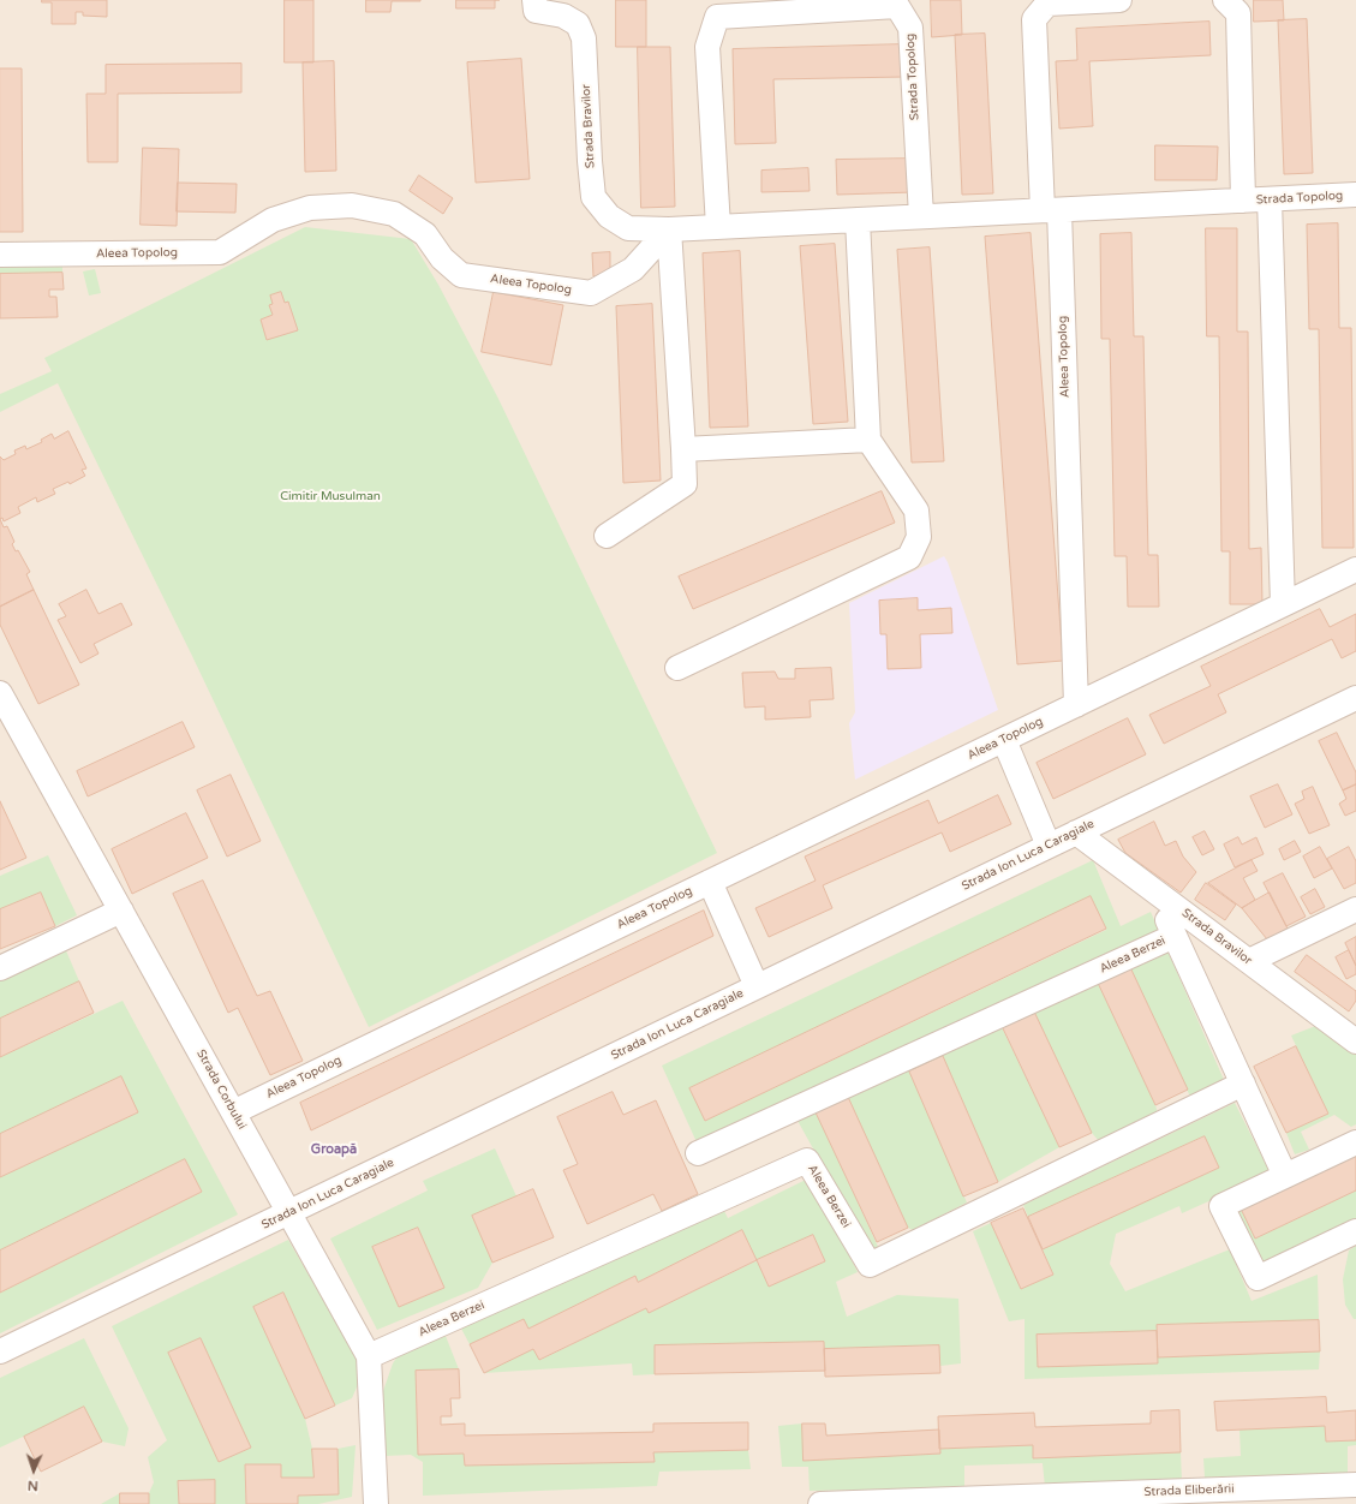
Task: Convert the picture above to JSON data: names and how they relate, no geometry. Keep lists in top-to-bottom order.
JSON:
{
  "streets": {
    "street": [
      "Strada Topolog",
      "Strada Bravilor",
      "Aleea Topolog",
      "Strada Ion Luca Caragiale",
      "Aleea Berzei",
      "Strada Corbului",
      "Strada Eliberării"
    ]
  },
  "crossings": [
    ["Strada Topolog", "Strada Bravilor"],
    ["Strada Topolog", "Aleea Topolog"],
    ["Strada Bravilor", "Aleea Topolog"],
    ["Strada Bravilor", "Strada Ion Luca Caragiale"],
    ["Strada Bravilor", "Aleea Berzei"],
    ["Aleea Topolog", "Strada Corbului"],
    ["Strada Ion Luca Caragiale", "Strada Corbului"],
    ["Aleea Berzei", "Strada Corbului"]
  ],
  "districts": ["Groapă"],
  "parks": ["Cimitir Musulman"],
  "north": "bottom"
}
